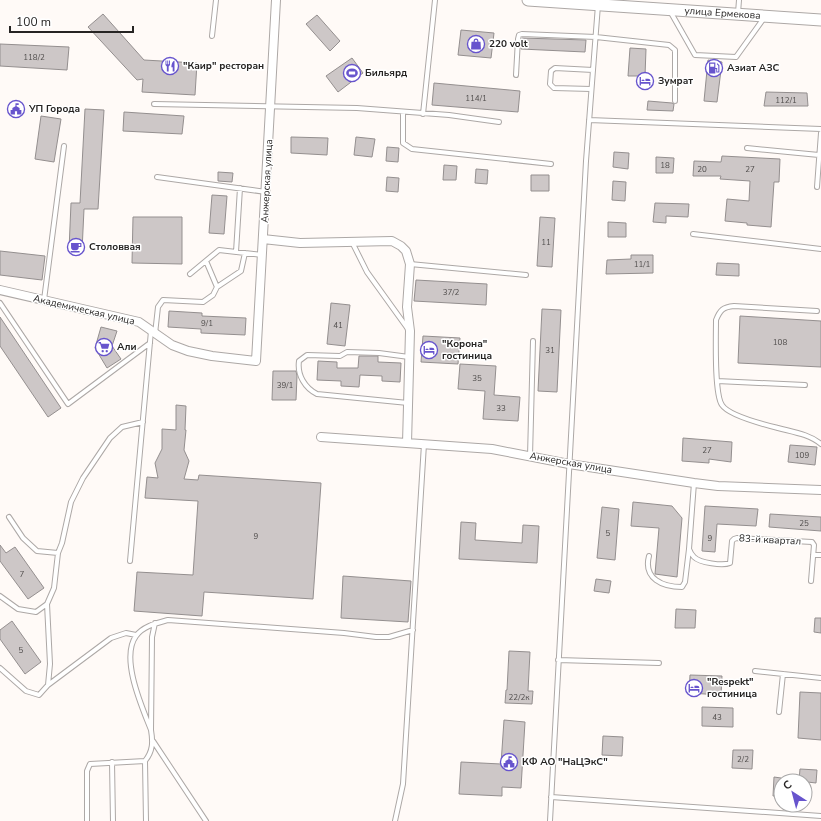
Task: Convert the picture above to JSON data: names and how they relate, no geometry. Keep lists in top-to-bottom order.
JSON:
{
  "streets": {
    "main road": ["улица Ермекова"],
    "street": ["Анжерская улица", "Академическая улица"],
    "lane": ["83-й квартал"]
  },
  "crossings": [
    ["Анжерская улица", "Академическая улица"]
  ],
  "places": {
    "shop": ["220 volt"],
    "restaurant": ["\"Каир\" ресторан"],
    "fuel station": ["Азиат АЗС"],
    "sports": ["Бильярд"],
    "hotel": ["Зумрат", "\"Корона\" гостиница", "\"Respekt\" гостиница"],
    "public building": ["УП Города", "КФ АО \"НаЦЭкС\""],
    "cafe": ["Столоввая"],
    "supermarket": ["Али"]
  },
  "house_numbers": [
    "118/2",
    "114/1",
    "112/1",
    "18",
    "20",
    "27",
    "11",
    "11/1",
    "37/2",
    "9/1",
    "41",
    "108",
    "31",
    "35",
    "39/1",
    "33",
    "27",
    "109",
    "25",
    "5",
    "9",
    "9",
    "7",
    "5",
    "22/2к",
    "43",
    "2/2"
  ],
  "scale_bar": "100 m",
  "north": "top left"
}
